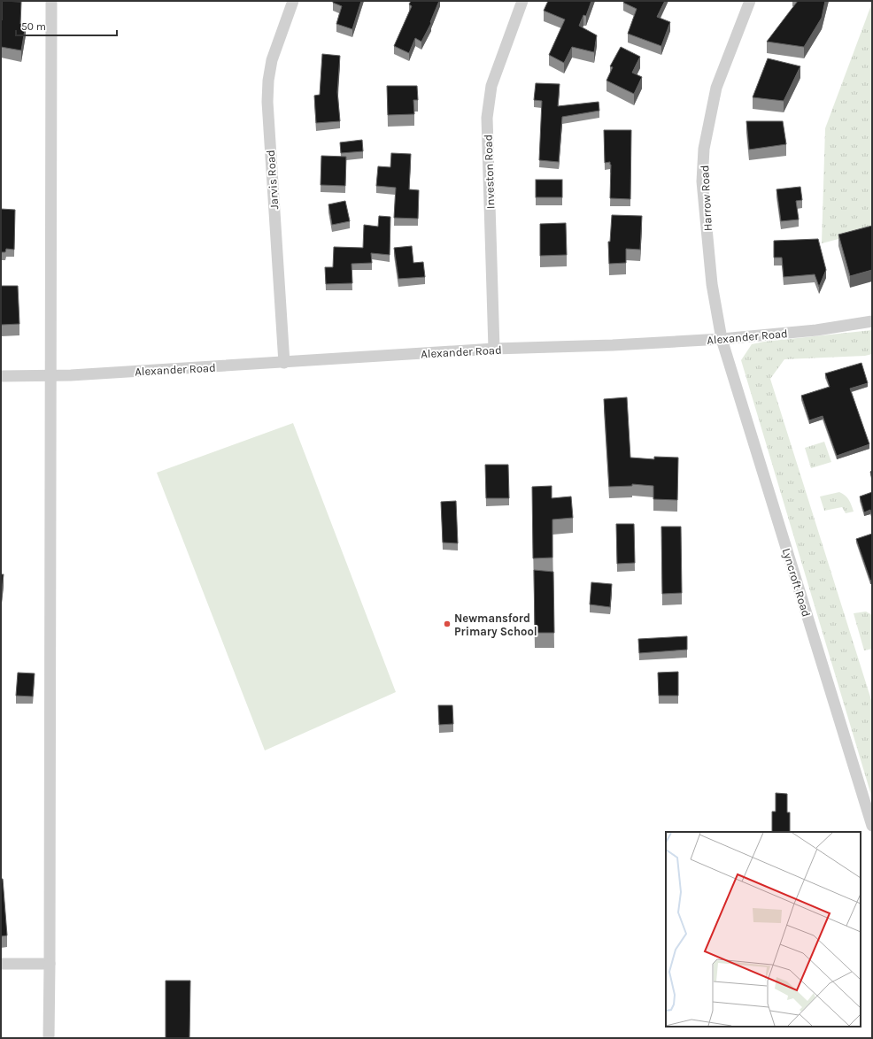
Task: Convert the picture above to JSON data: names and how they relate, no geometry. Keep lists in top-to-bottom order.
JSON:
{
  "streets": {
    "street": [
      "Investon Road",
      "Jarvis Road",
      "Harrow Road",
      "Alexander Road",
      "Lyncroft Road"
    ]
  },
  "crossings": [
    ["Investon Road", "Alexander Road"],
    ["Jarvis Road", "Alexander Road"],
    ["Harrow Road", "Alexander Road"],
    ["Harrow Road", "Lyncroft Road"],
    ["Alexander Road", "Lyncroft Road"]
  ],
  "places": ["Newmansford Primary School"],
  "scale_bar": "50 m"
}
